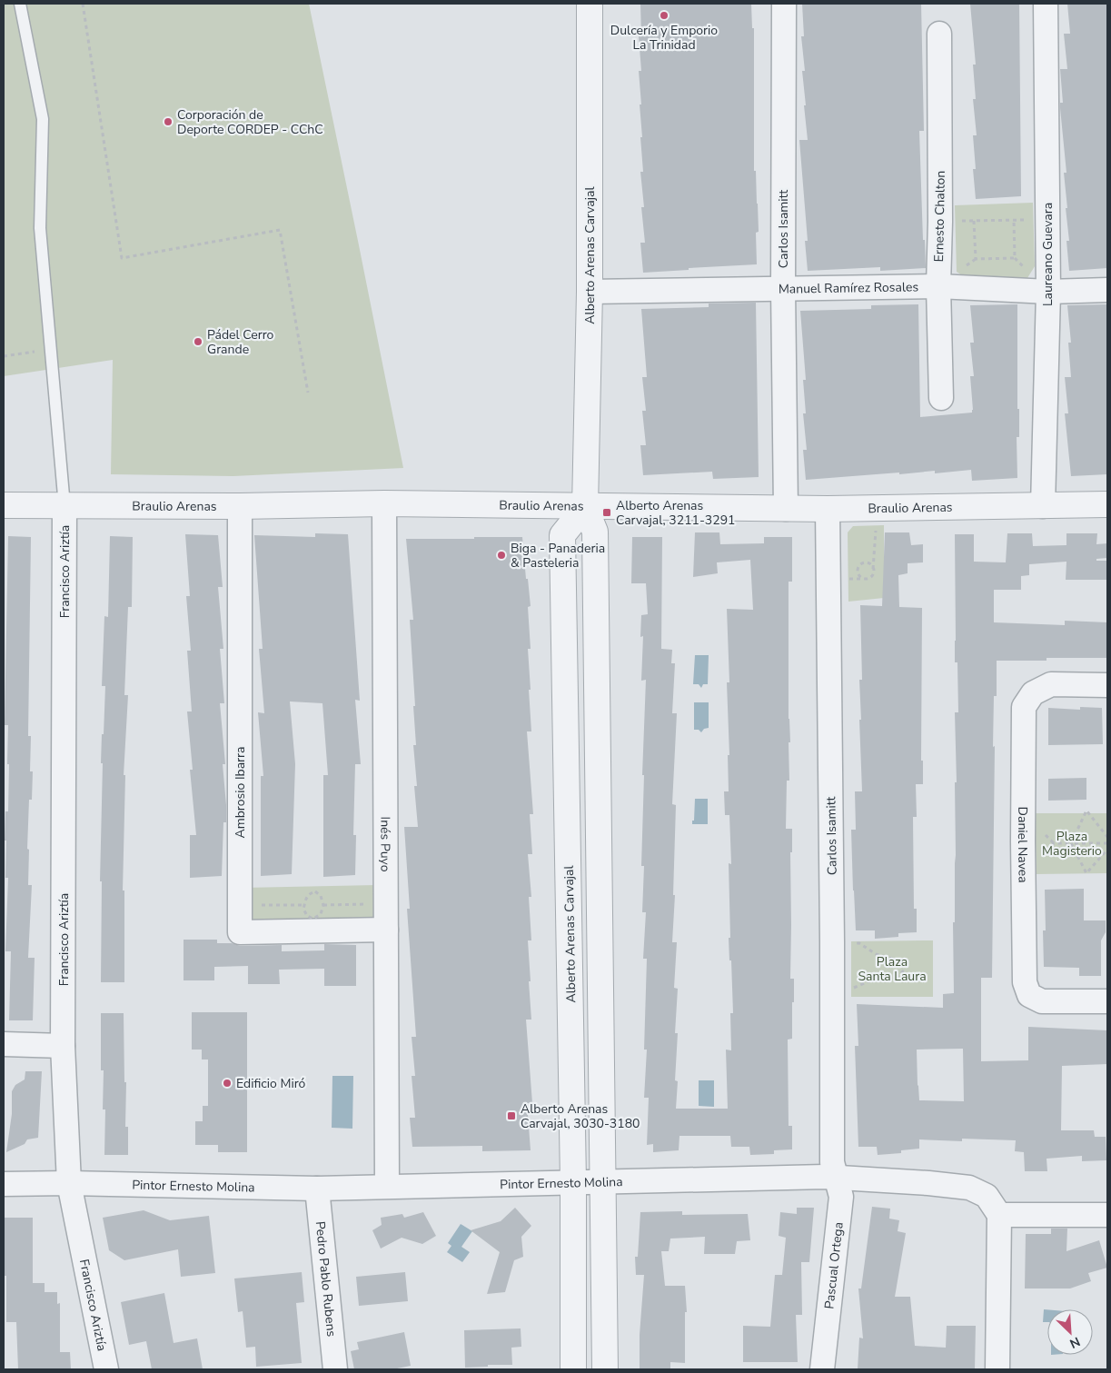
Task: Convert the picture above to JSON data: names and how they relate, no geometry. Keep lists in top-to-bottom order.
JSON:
{
  "streets": {
    "street": [
      "Ernesto Chalton",
      "Carlos Isamitt",
      "Laureano Guevara",
      "Alberto Arenas Carvajal",
      "Manuel Ramírez Rosales",
      "Braulio Arenas",
      "Francisco Ariztía",
      "Ambrosio Ibarra",
      "Inés Puyo",
      "Daniel Navea",
      "Pintor Ernesto Molina",
      "Pascual Ortega",
      "Pedro Pablo Rubens"
    ]
  },
  "crossings": [
    ["Ernesto Chalton", "Manuel Ramírez Rosales"],
    ["Carlos Isamitt", "Manuel Ramírez Rosales"],
    ["Carlos Isamitt", "Braulio Arenas"],
    ["Carlos Isamitt", "Pintor Ernesto Molina"],
    ["Carlos Isamitt", "Pascual Ortega"],
    ["Laureano Guevara", "Manuel Ramírez Rosales"],
    ["Laureano Guevara", "Braulio Arenas"],
    ["Alberto Arenas Carvajal", "Manuel Ramírez Rosales"],
    ["Alberto Arenas Carvajal", "Braulio Arenas"],
    ["Alberto Arenas Carvajal", "Pintor Ernesto Molina"],
    ["Braulio Arenas", "Francisco Ariztía"],
    ["Braulio Arenas", "Ambrosio Ibarra"],
    ["Braulio Arenas", "Inés Puyo"],
    ["Francisco Ariztía", "Pintor Ernesto Molina"],
    ["Ambrosio Ibarra", "Inés Puyo"],
    ["Inés Puyo", "Pintor Ernesto Molina"],
    ["Pintor Ernesto Molina", "Pascual Ortega"],
    ["Pintor Ernesto Molina", "Pedro Pablo Rubens"]
  ],
  "parks": ["Plaza Magisterio", "Plaza Santa Laura"],
  "places": {
    "other": [
      "Dulcería y Emporio La Trinidad",
      "Corporación de Deporte CORDEP - CChC",
      "Pádel Cerro Grande",
      "Biga - Panaderia & Pasteleria",
      "Edificio Miró"
    ],
    "transit": ["Alberto Arenas Carvajal, 3211-3291", "Alberto Arenas Carvajal, 3030-3180"]
  },
  "north": "bottom right"
}
